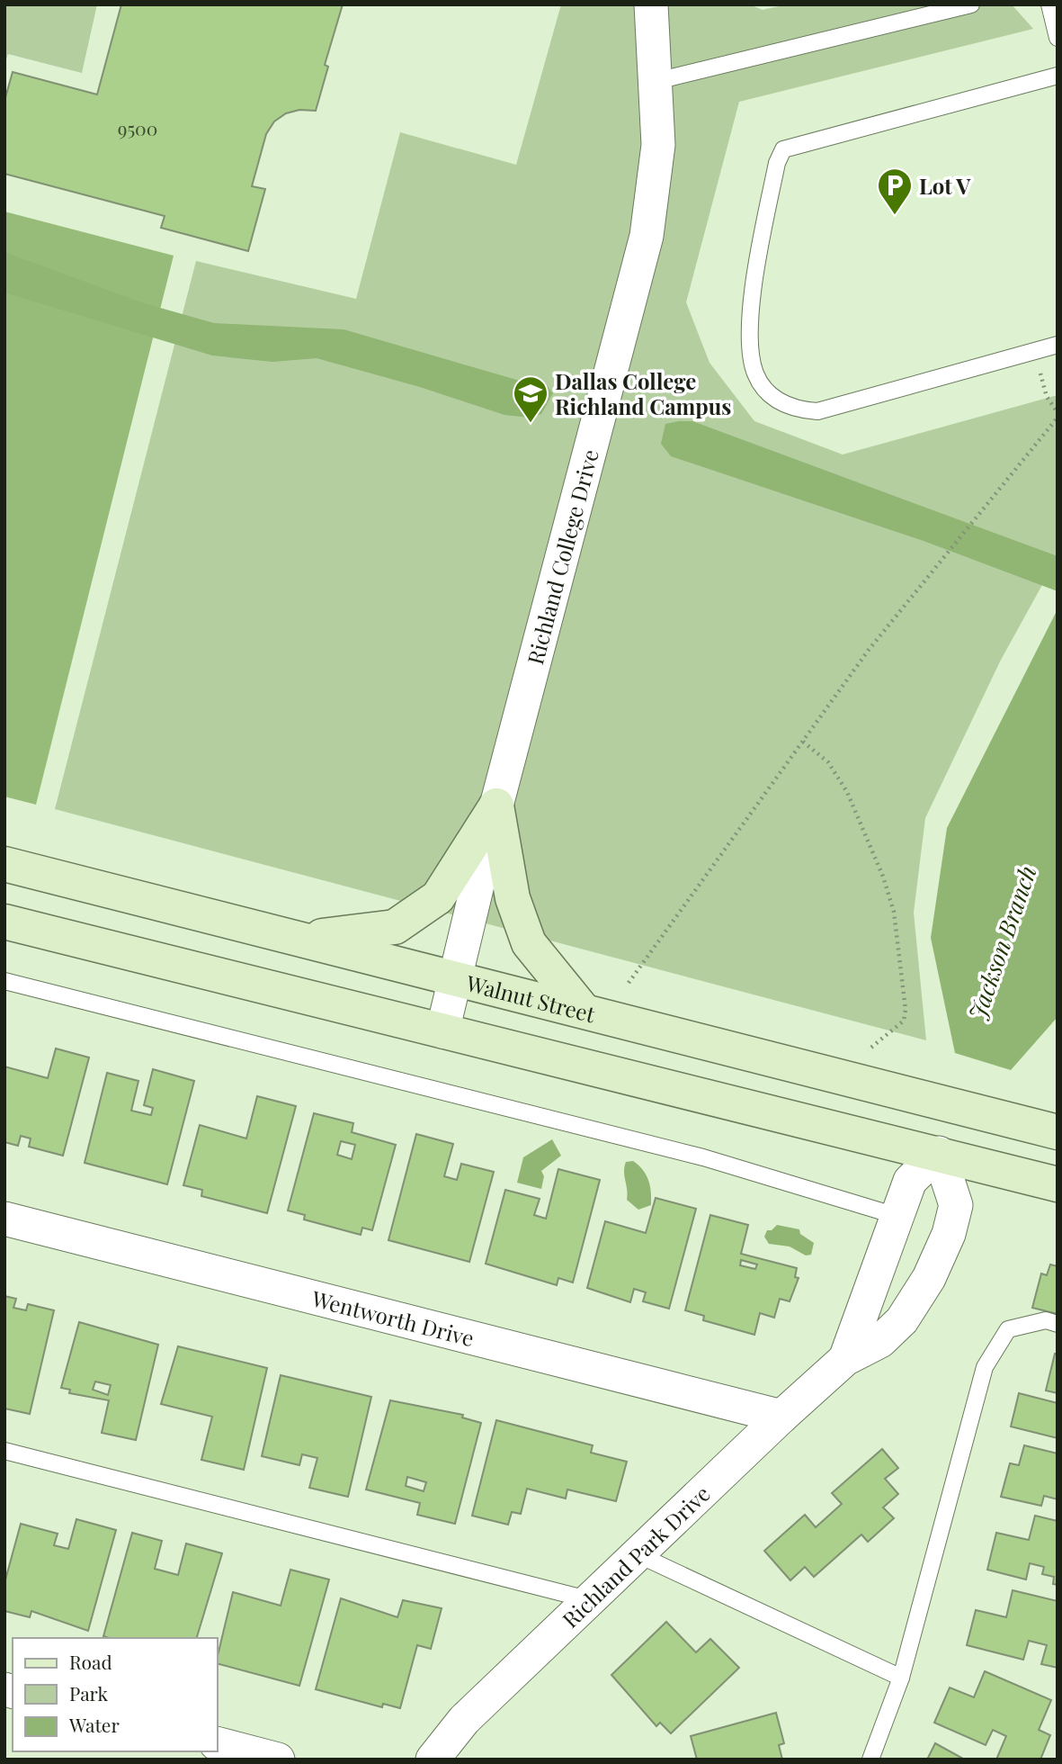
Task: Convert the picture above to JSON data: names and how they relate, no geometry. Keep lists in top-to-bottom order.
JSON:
{
  "streets": {
    "main road": ["Walnut Street"],
    "street": ["Richland College Drive", "Wentworth Drive", "Richland Park Drive"]
  },
  "crossings": [
    ["Richland College Drive", "Walnut Street"],
    ["Wentworth Drive", "Richland Park Drive"]
  ],
  "water": ["Jackson Branch"],
  "places": {
    "parking": ["Lot V"],
    "school or university": ["Dallas College Richland Campus"]
  },
  "house_numbers": ["9500"],
  "legend": ["Road", "Park", "Water"]
}
